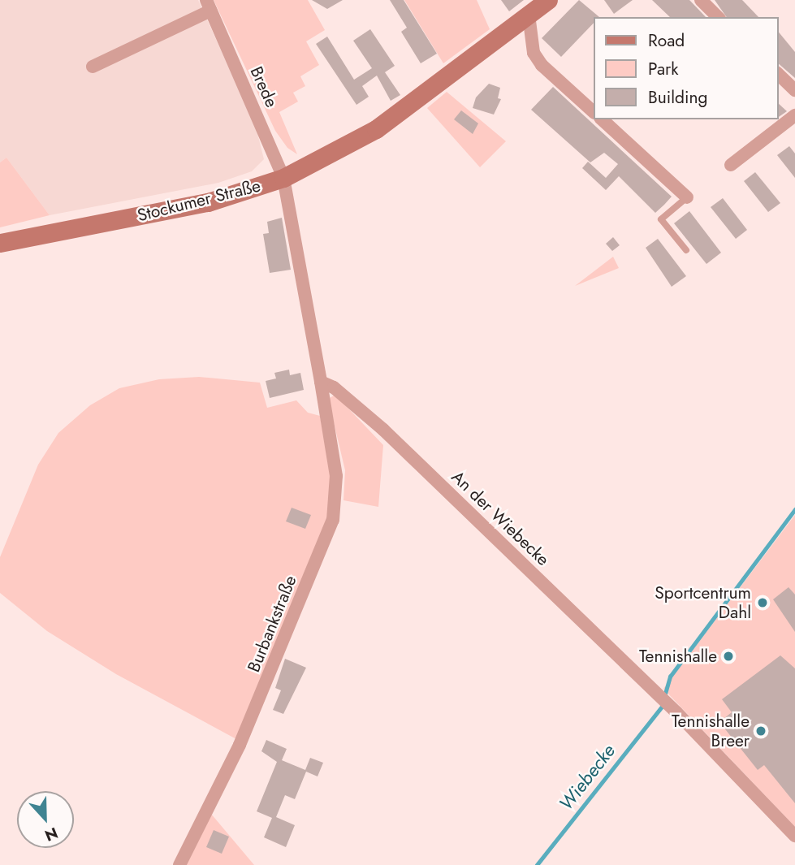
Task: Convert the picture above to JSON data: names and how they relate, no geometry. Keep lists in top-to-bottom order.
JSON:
{
  "streets": {
    "main road": ["Stockumer Straße"],
    "street": ["Brede", "An der Wiebecke", "Burbankstraße"]
  },
  "crossings": [
    ["Brede", "Stockumer Straße"],
    ["An der Wiebecke", "Burbankstraße"]
  ],
  "water": ["Wiebecke"],
  "places": ["Sportcentrum Dahl", "Tennishalle", "Tennishalle Breer"],
  "legend": ["Road", "Park", "Building"],
  "north": "bottom"
}
